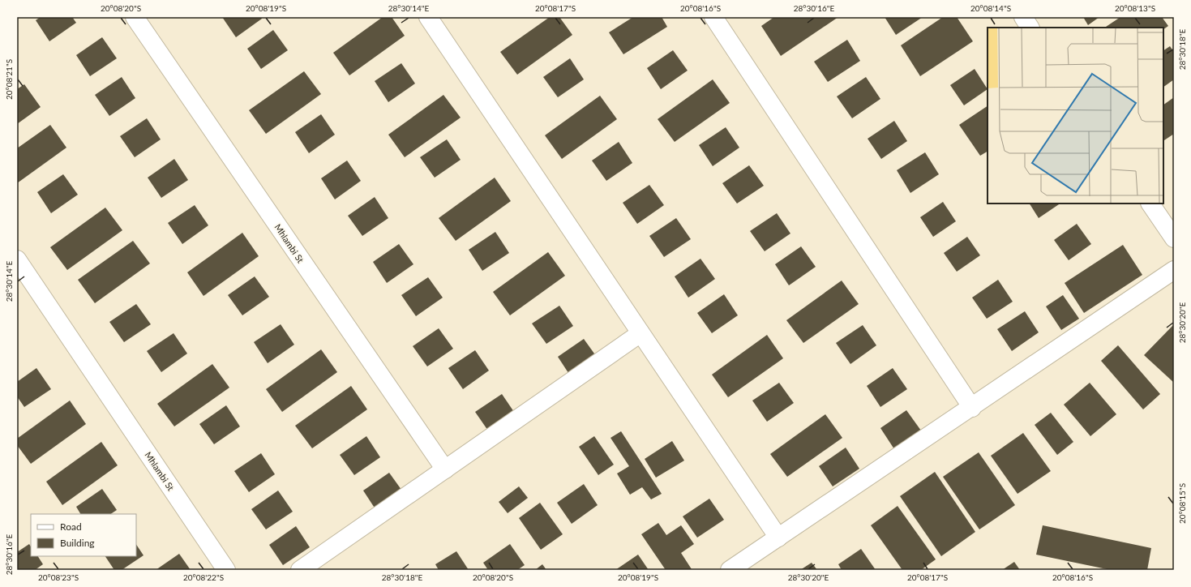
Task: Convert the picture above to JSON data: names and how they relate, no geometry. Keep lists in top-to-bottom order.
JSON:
{
  "streets": {
    "street": ["Mhlambi St"]
  },
  "legend": ["Road", "Building"],
  "coordinates": [
    "20°08'20\"S",
    "20°08'19\"S",
    "28°30'14\"E",
    "20°08'17\"S",
    "20°08'16\"S",
    "28°30'16\"E",
    "20°08'14\"S",
    "20°08'13\"S",
    "28°30'18\"E",
    "20°08'21\"S",
    "28°30'20\"E",
    "20°08'15\"S",
    "20°08'23\"S",
    "20°08'22\"S"
  ]
}
